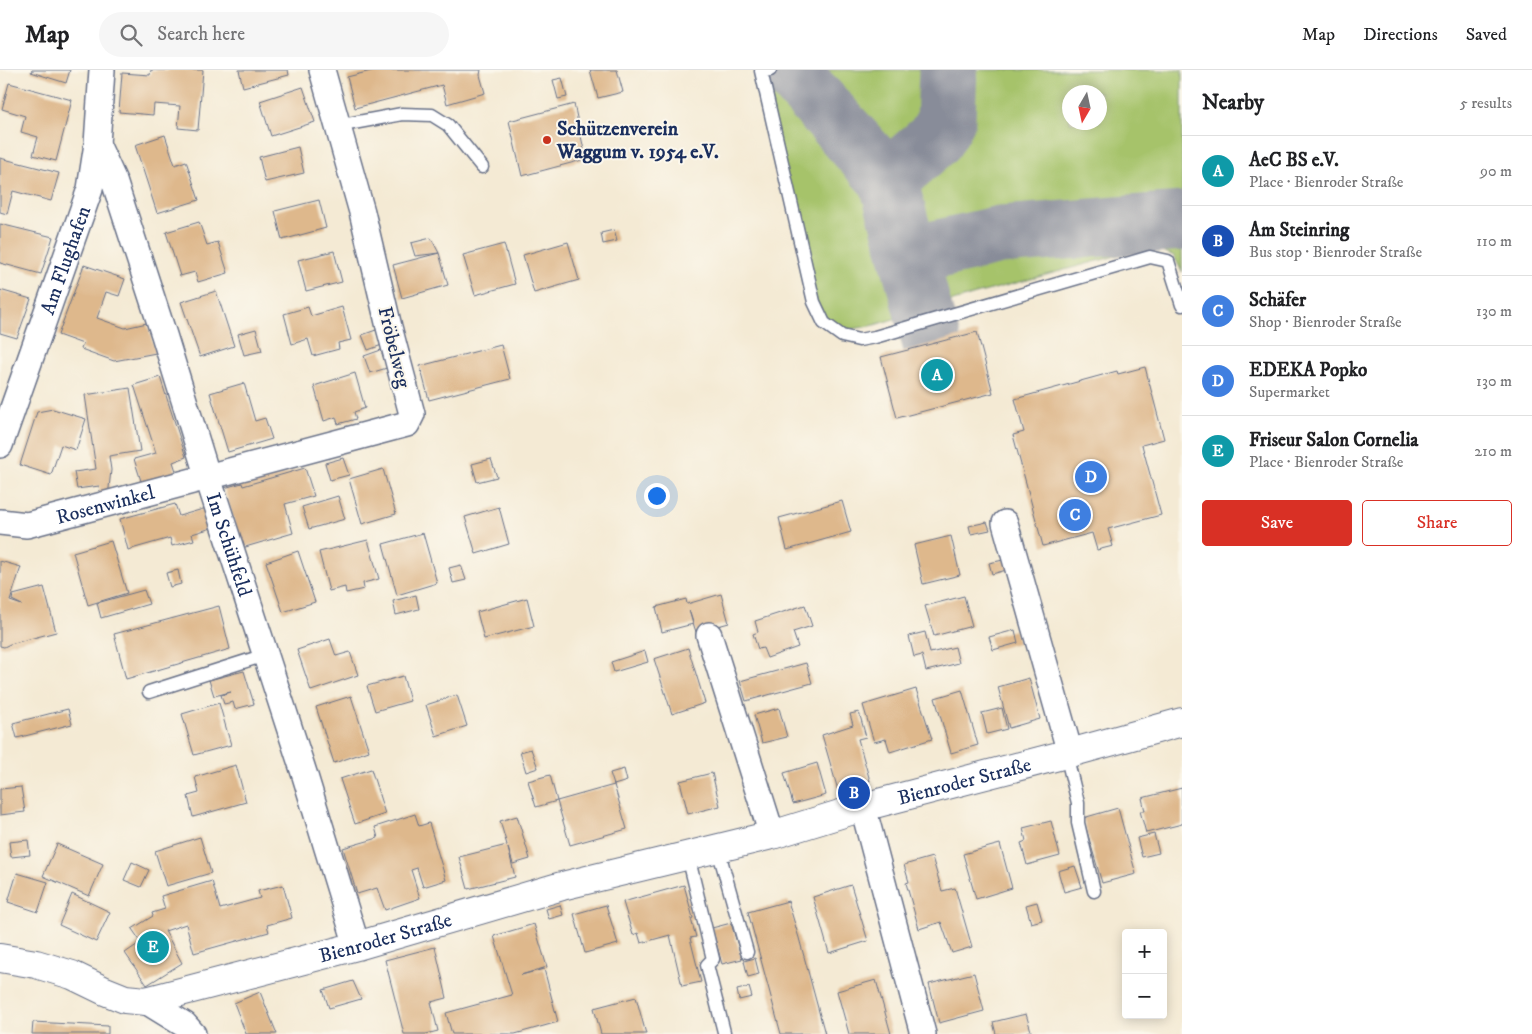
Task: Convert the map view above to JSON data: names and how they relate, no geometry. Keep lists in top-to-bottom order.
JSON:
{
  "streets": {
    "street": [
      "Am Flughafen",
      "Fröbelweg",
      "Rosenwinkel",
      "Im Schühfeld",
      "Bienroder Straße"
    ]
  },
  "crossings": [
    ["Am Flughafen", "Im Schühfeld"],
    ["Fröbelweg", "Rosenwinkel"],
    ["Fröbelweg", "Im Schühfeld"],
    ["Rosenwinkel", "Im Schühfeld"],
    ["Im Schühfeld", "Bienroder Straße"]
  ],
  "places": ["Schützenverein Waggum v. 1954 e.V."],
  "north": "bottom",
  "page": {
    "header": "Map",
    "search": "Search here",
    "nav": ["Map", "Directions", "Saved"],
    "heading": ["Nearby", "5 results"],
    "list": [
      {
        "mark": "A",
        "name": "AeC BS e.V.",
        "note": "Place · Bienroder Straße",
        "value": "90 m"
      },
      {
        "mark": "B",
        "name": "Am Steinring",
        "note": "Bus stop · Bienroder Straße",
        "value": "110 m"
      },
      {
        "mark": "C",
        "name": "Schäfer",
        "note": "Shop · Bienroder Straße",
        "value": "130 m"
      },
      {
        "mark": "D",
        "name": "EDEKA Popko",
        "note": "Supermarket",
        "value": "130 m"
      },
      {
        "mark": "E",
        "name": "Friseur Salon Cornelia",
        "note": "Place · Bienroder Straße",
        "value": "210 m"
      }
    ],
    "pins": [
      "A",
      "D",
      "C",
      "B",
      "E"
    ],
    "buttons": ["Save", "Share"],
    "map_buttons": ["+", "−"]
  }
}
